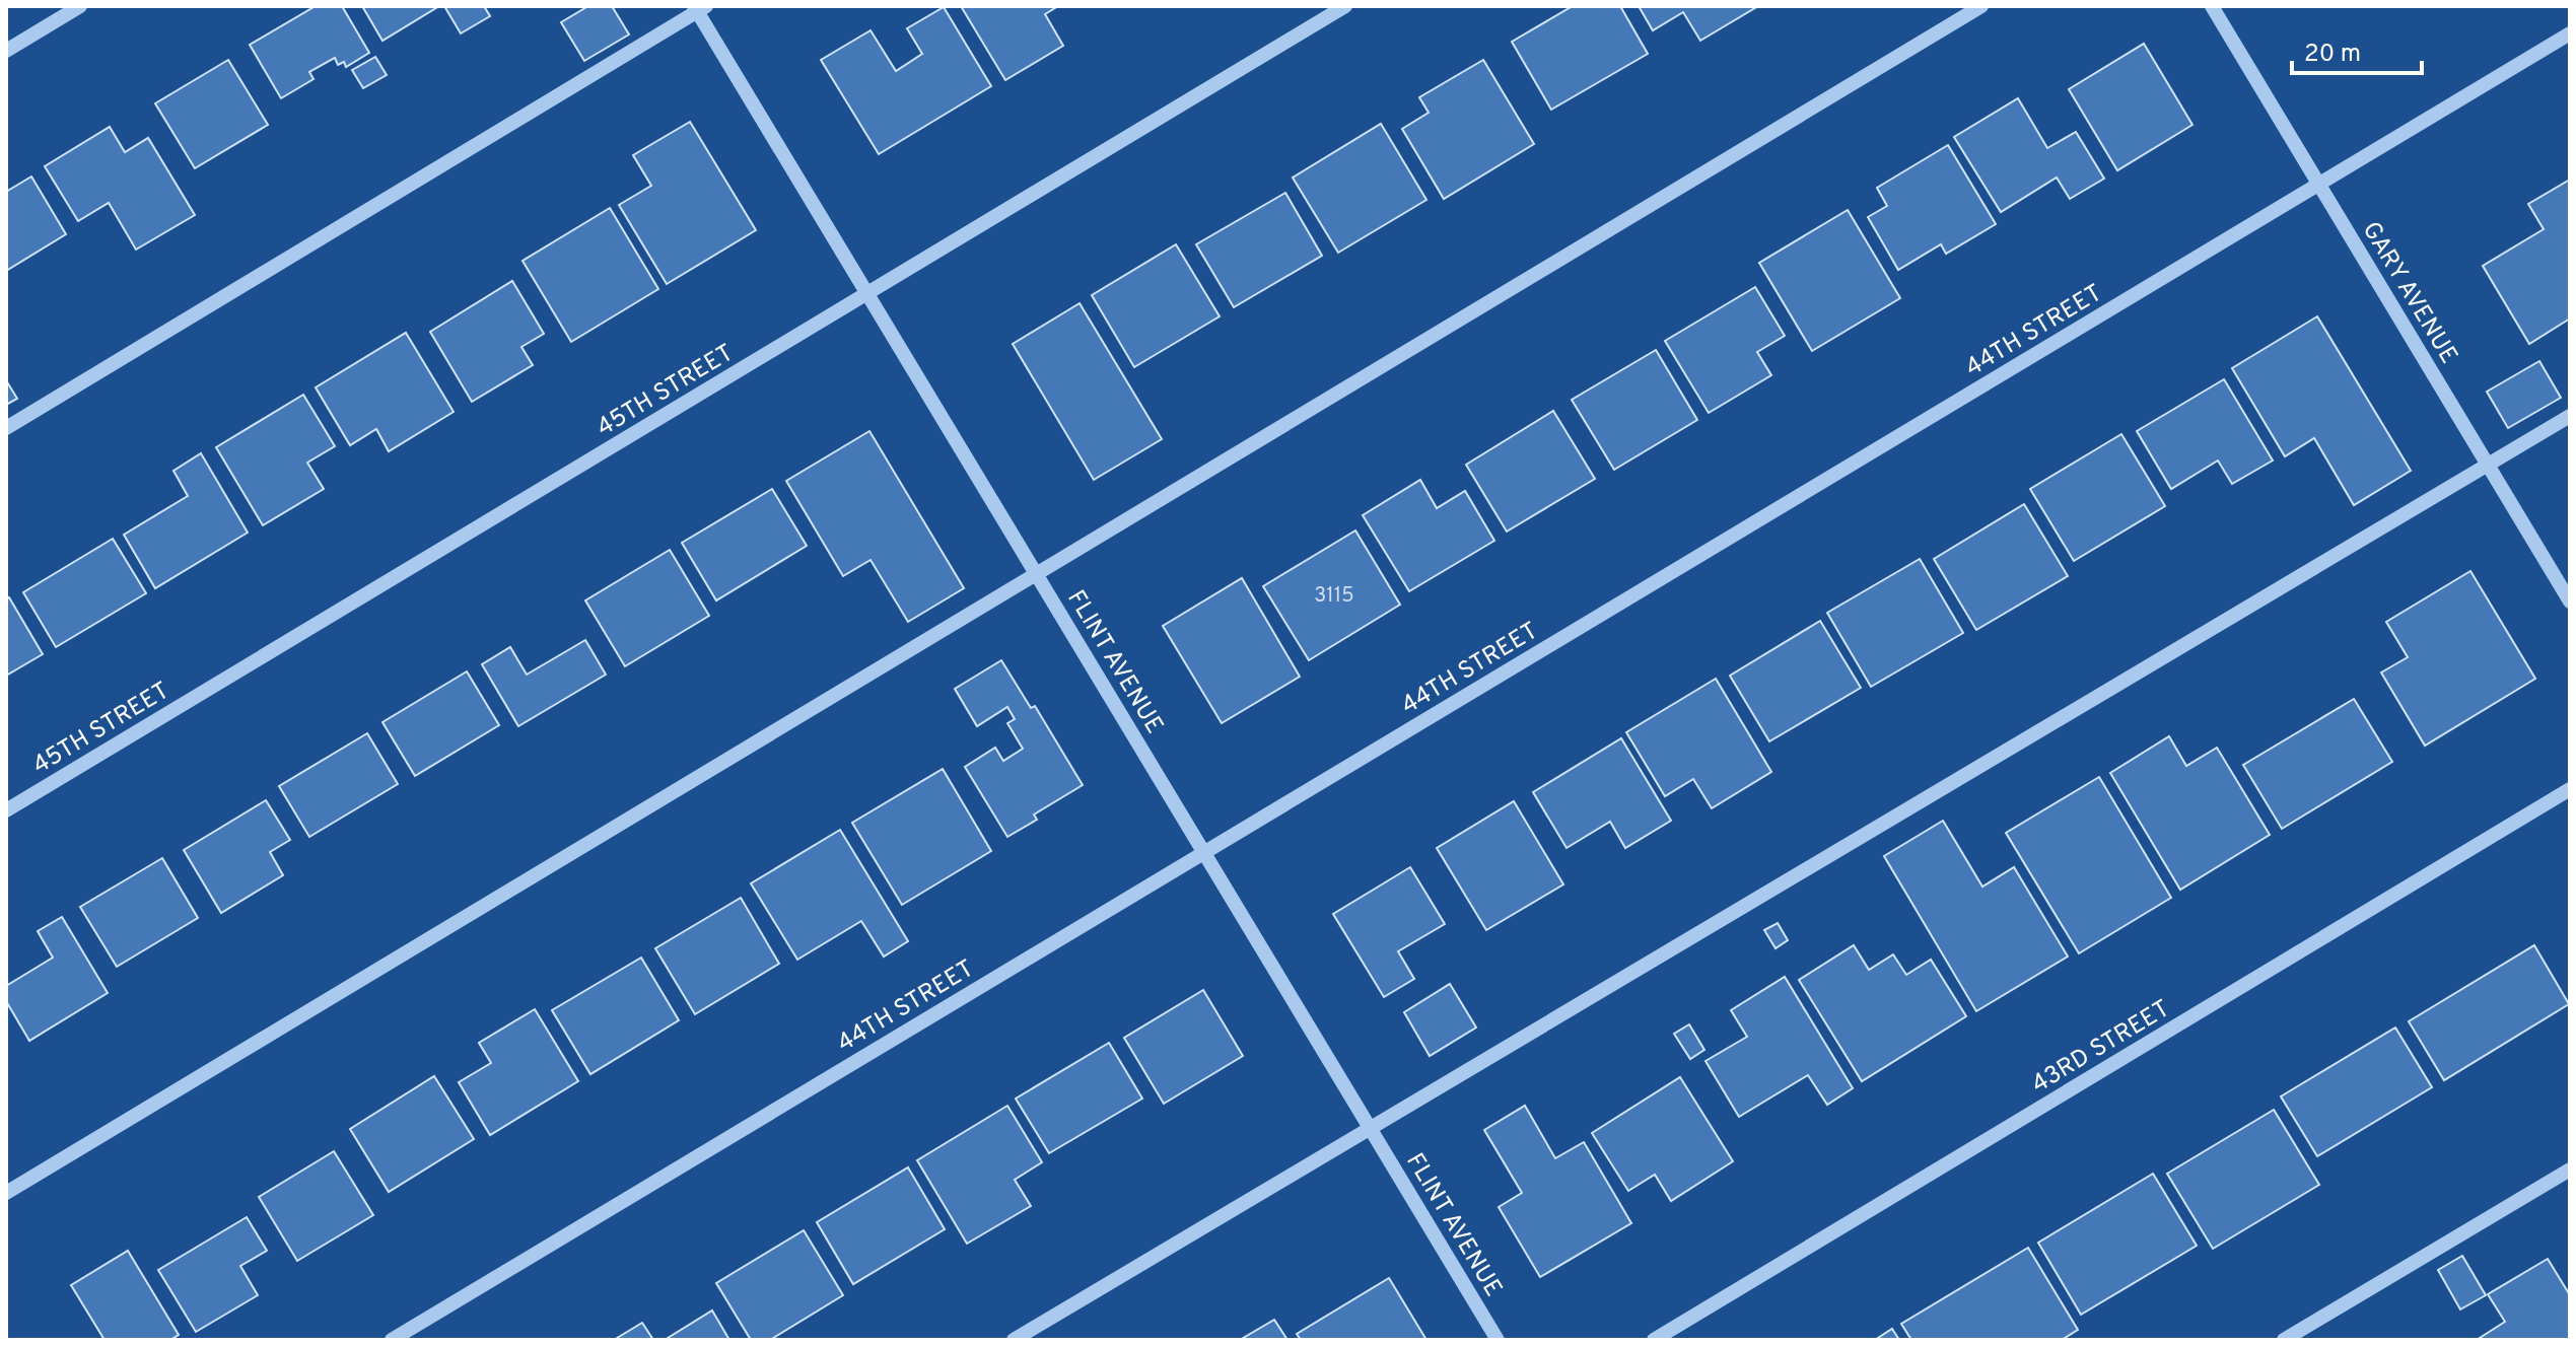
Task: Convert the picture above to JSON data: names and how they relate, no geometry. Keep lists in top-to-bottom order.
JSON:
{
  "streets": {
    "street": [
      "GARY AVENUE",
      "44TH STREET",
      "45TH STREET",
      "FLINT AVENUE",
      "43RD STREET"
    ]
  },
  "crossings": [
    ["GARY AVENUE", "44TH STREET"],
    ["44TH STREET", "FLINT AVENUE"],
    ["45TH STREET", "FLINT AVENUE"]
  ],
  "house_numbers": ["3115"],
  "scale_bar": "20 m"
}
